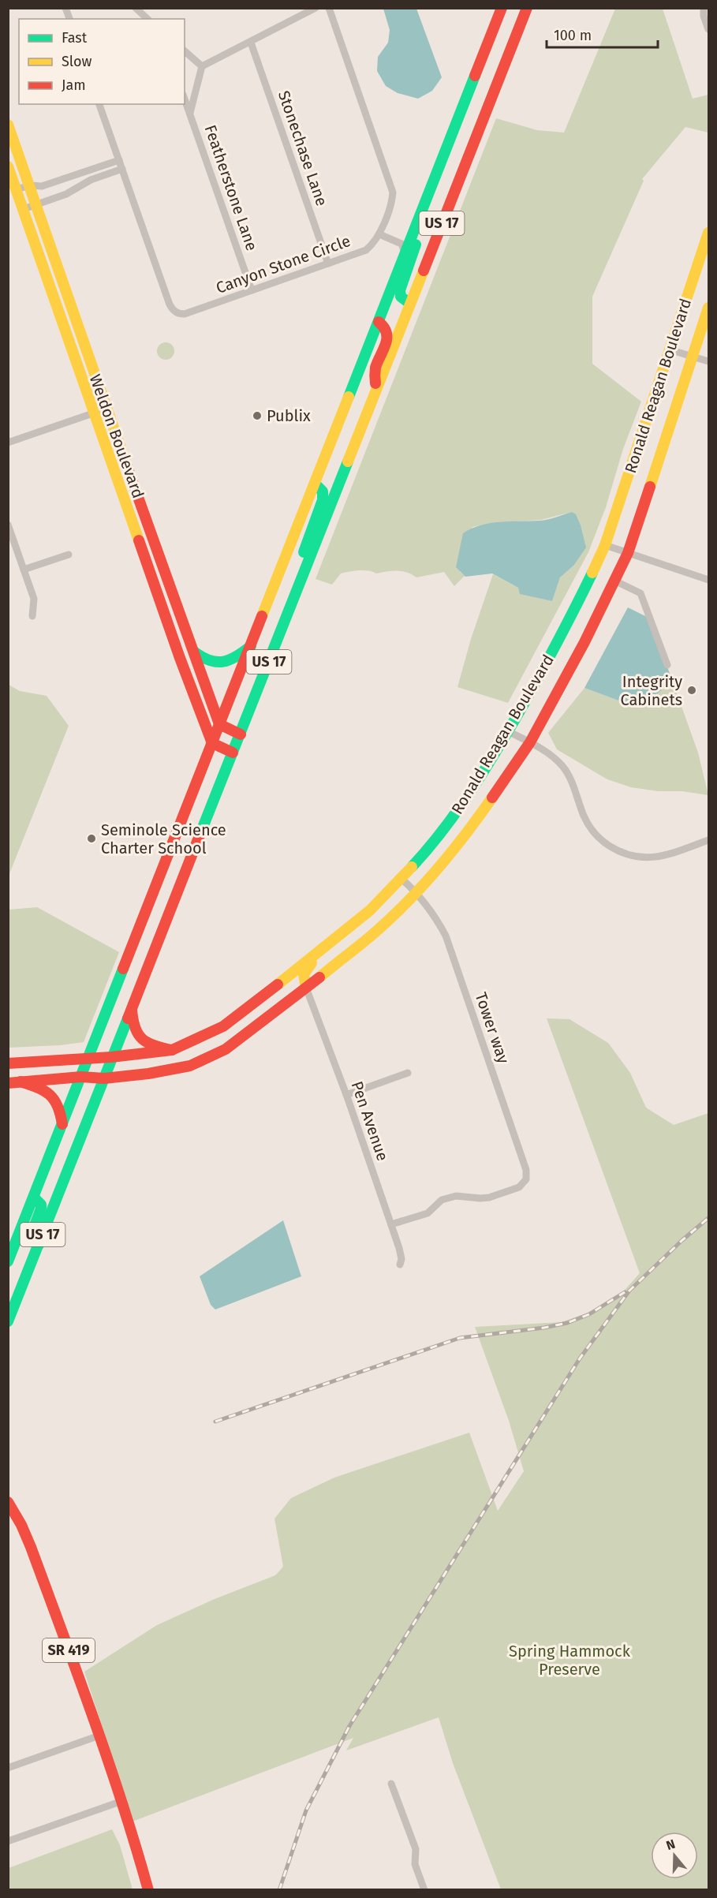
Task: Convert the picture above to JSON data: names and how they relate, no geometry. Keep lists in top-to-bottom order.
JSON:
{
  "streets": {
    "main road": [
      "US 17",
      "Ronald Reagan Boulevard",
      "Weldon Boulevard",
      "SR 419"
    ],
    "street": [
      "Stonechase Lane",
      "Featherstone Lane",
      "Canyon Stone Circle",
      "Tower way",
      "Pen Avenue"
    ]
  },
  "crossings": [
    ["Stonechase Lane", "Canyon Stone Circle"],
    ["Featherstone Lane", "Canyon Stone Circle"],
    ["US 17", "Ronald Reagan Boulevard"],
    ["US 17", "Weldon Boulevard"],
    ["Ronald Reagan Boulevard", "Tower way"],
    ["Ronald Reagan Boulevard", "Pen Avenue"],
    ["Tower way", "Pen Avenue"]
  ],
  "parks": ["Spring Hammock Preserve"],
  "places": ["Publix", "Integrity Cabinets", "Seminole Science Charter School"],
  "legend": ["Fast", "Slow", "Jam"],
  "scale_bar": "100 m",
  "north": "top"
}
